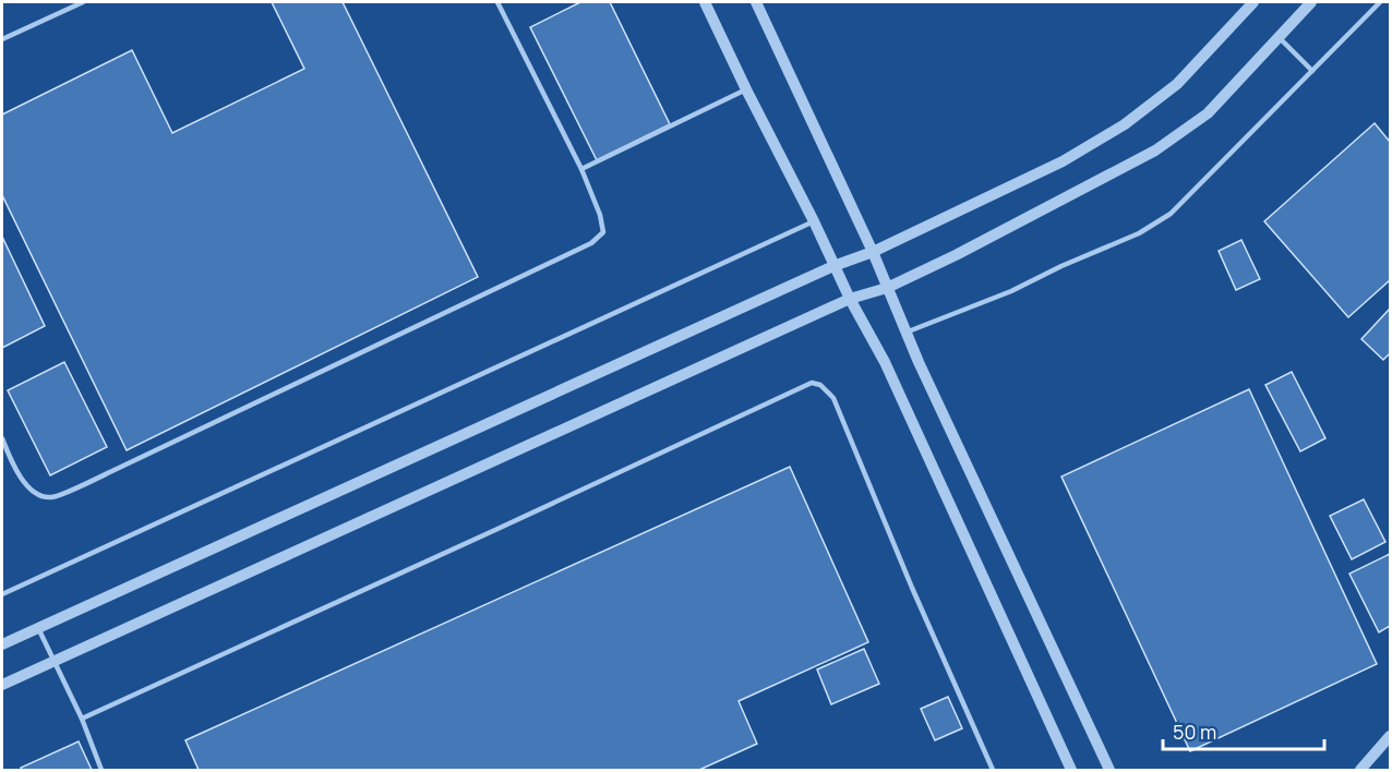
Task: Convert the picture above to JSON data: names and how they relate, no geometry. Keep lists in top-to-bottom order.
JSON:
{
  "scale_bar": "50 m"
}
